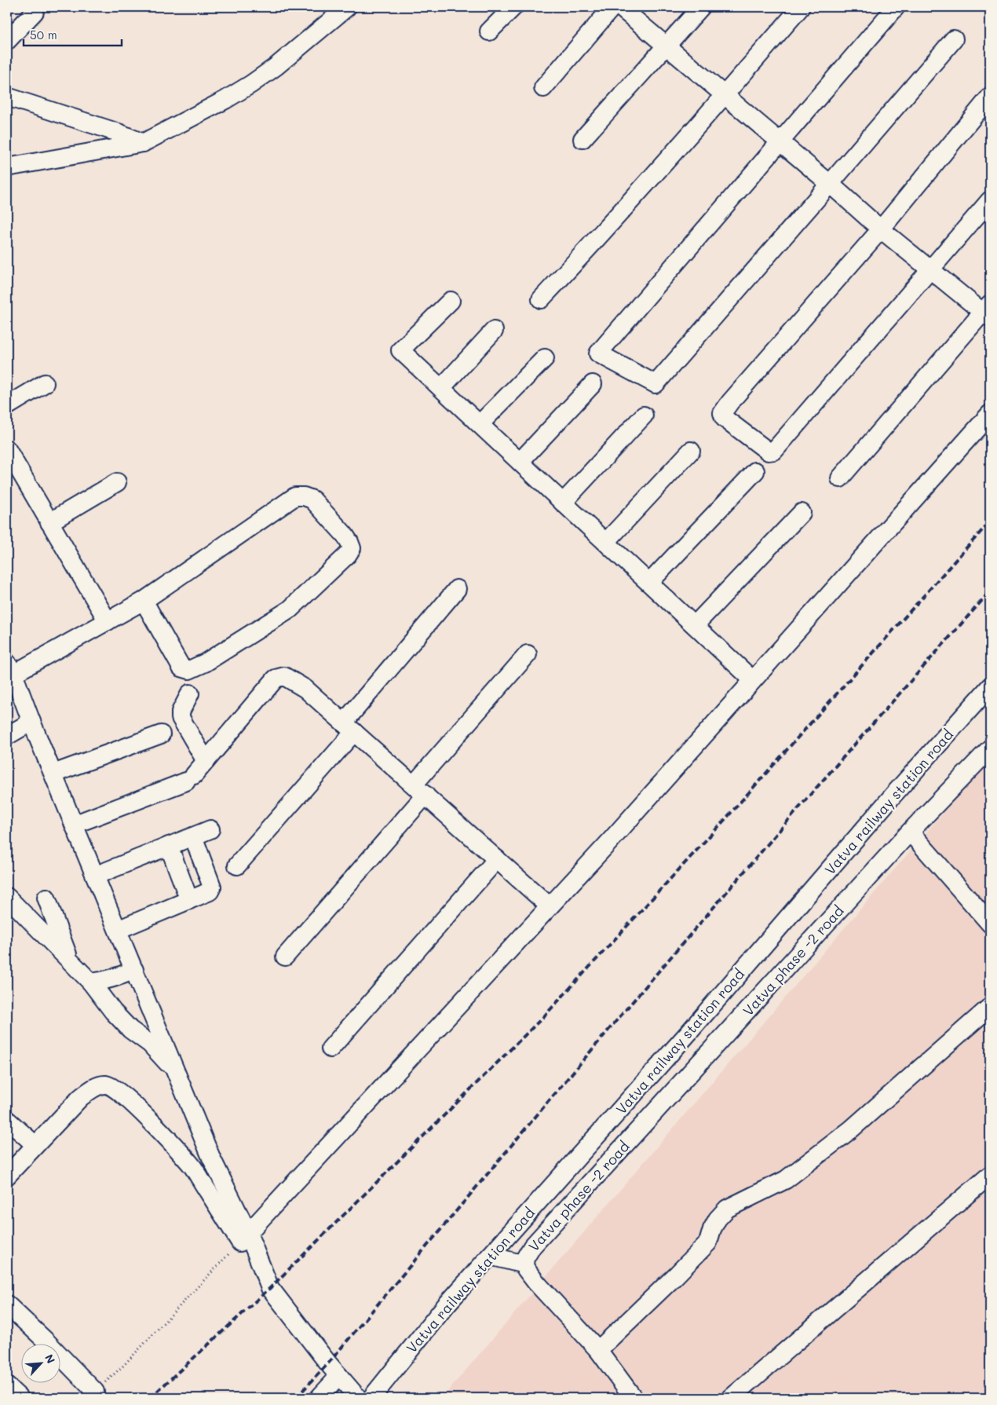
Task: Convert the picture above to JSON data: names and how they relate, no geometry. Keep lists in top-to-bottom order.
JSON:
{
  "streets": {
    "street": ["Vatva railway station road", "Vatva phase -2 road"]
  },
  "scale_bar": "50 m",
  "north": "top right"
}
